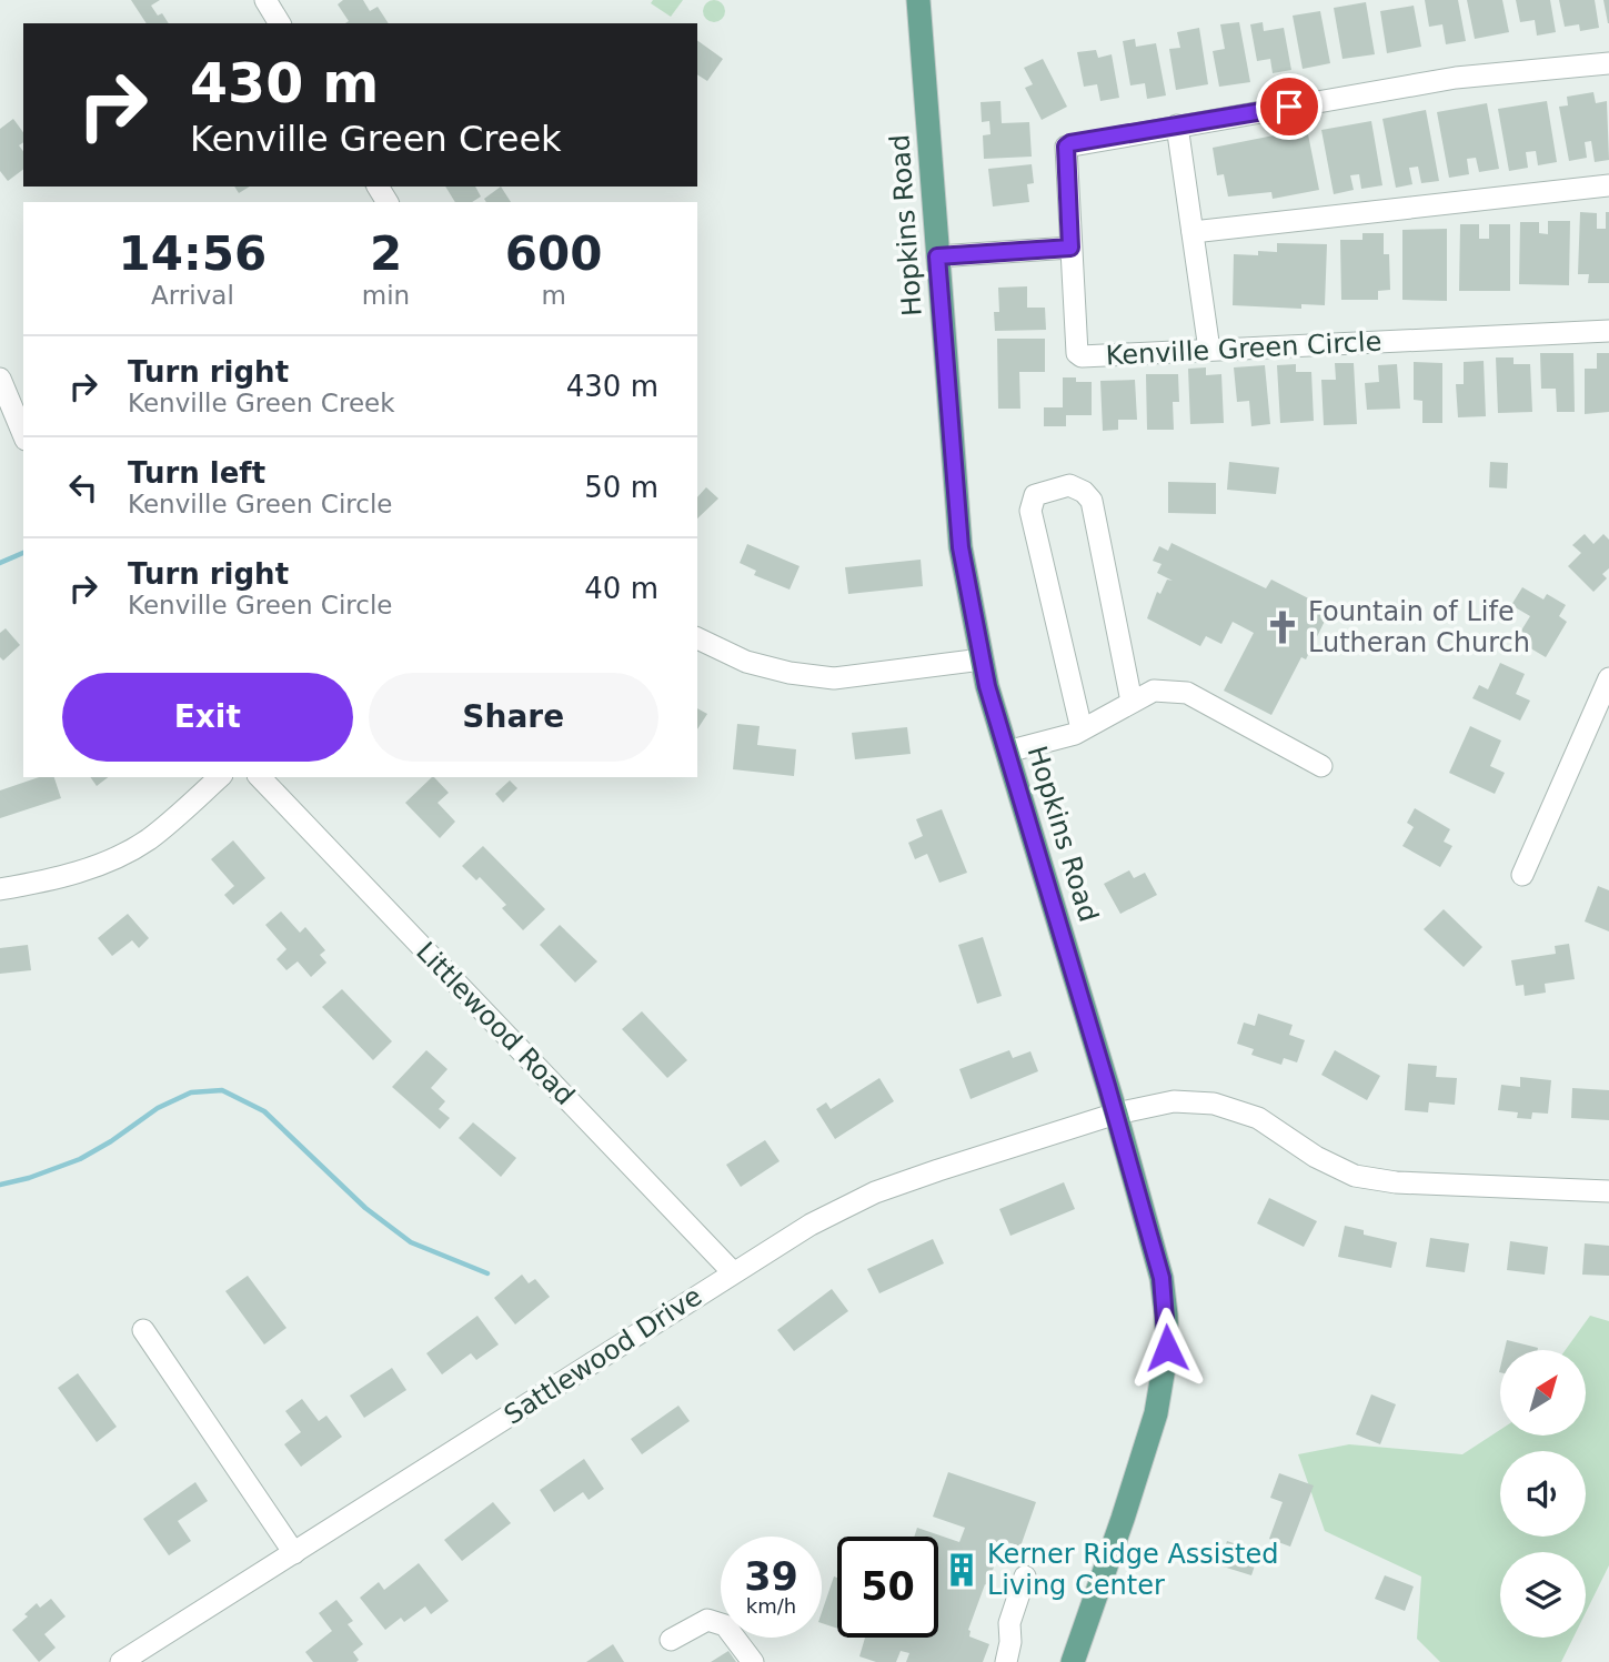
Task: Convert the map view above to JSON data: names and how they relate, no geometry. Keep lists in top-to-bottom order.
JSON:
{
  "streets": {
    "main road": ["Hopkins Road"],
    "street": ["Kenville Green Circle", "Littlewood Road", "Sattlewood Drive"]
  },
  "crossings": [
    ["Hopkins Road", "Sattlewood Drive"],
    ["Littlewood Road", "Sattlewood Drive"]
  ],
  "places": {
    "church": ["Fountain of Life Lutheran Church"],
    "building": ["Kerner Ridge Assisted Living Center"]
  },
  "north": "top right",
  "page": {
    "turn": ["430 m", "Kenville Green Creek"],
    "eta": [
      "14:56",
      "Arrival",
      "2",
      "min",
      "600",
      "m"
    ],
    "list": [
      {
        "name": "Turn right",
        "note": "Kenville Green Creek",
        "value": "430 m"
      },
      {
        "name": "Turn left",
        "note": "Kenville Green Circle",
        "value": "50 m"
      },
      {
        "name": "Turn right",
        "note": "Kenville Green Circle",
        "value": "40 m"
      }
    ],
    "buttons": ["Exit", "Share"],
    "speed": "39 km/h",
    "limit": "50"
  }
}
